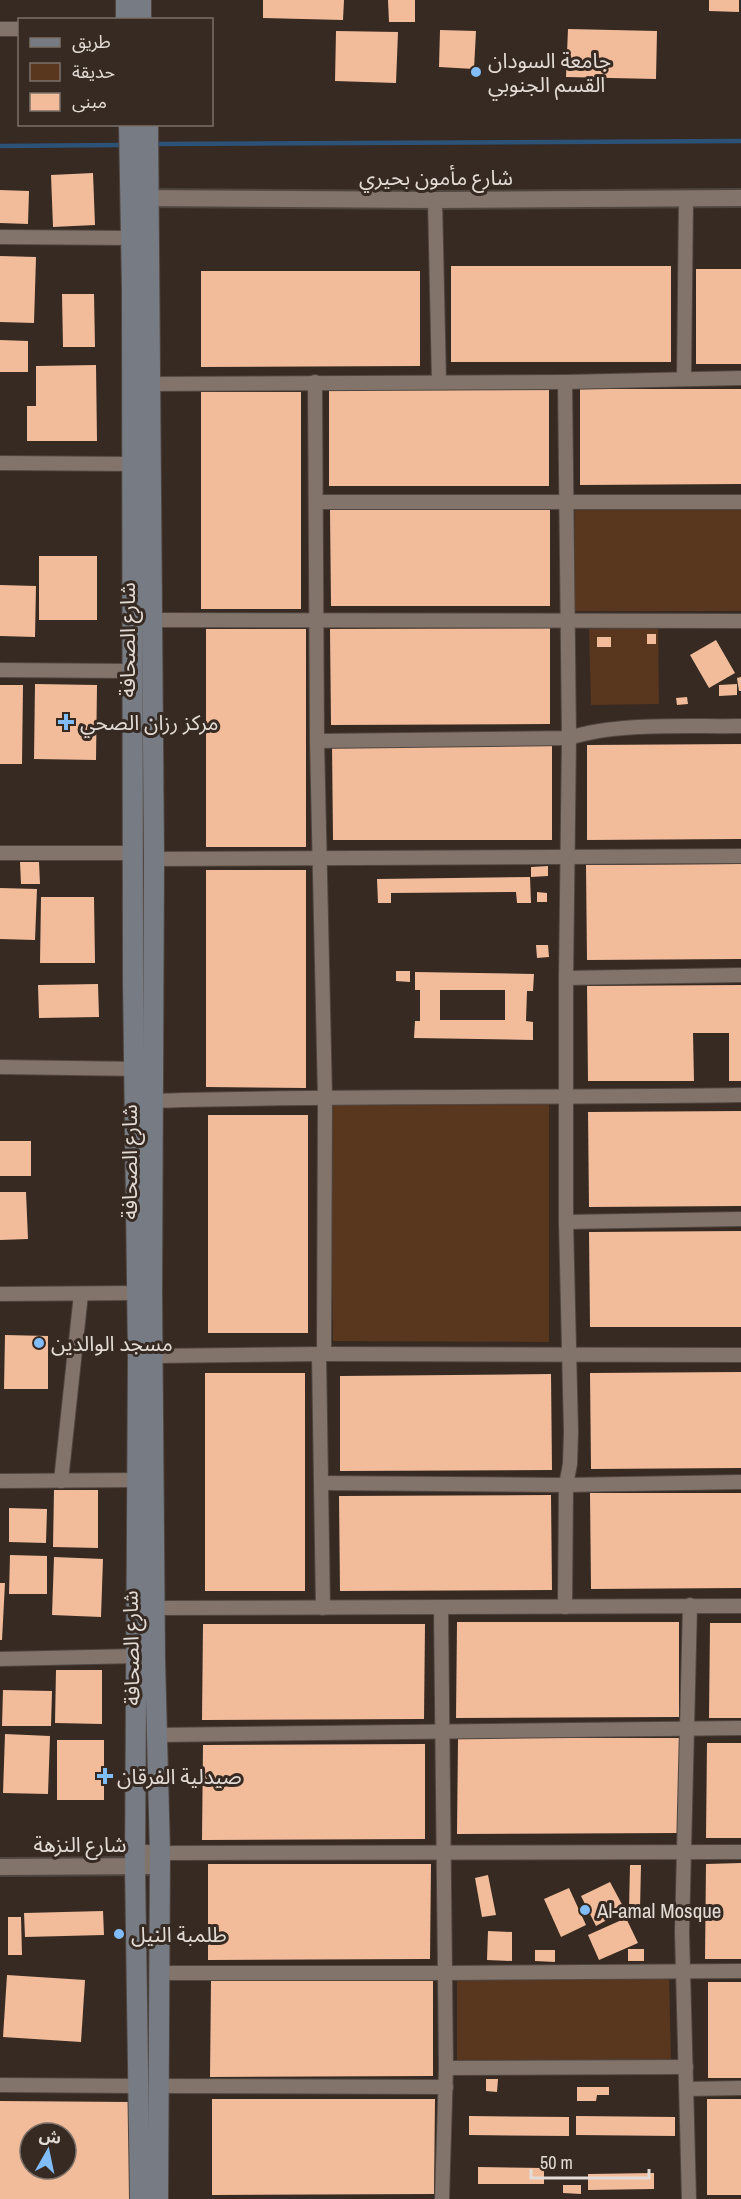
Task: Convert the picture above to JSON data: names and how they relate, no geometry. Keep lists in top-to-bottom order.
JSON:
{
  "streets": {
    "main road": ["شارع الصحافة"],
    "street": ["شارع مأمون بحيري", "شارع النزهة"]
  },
  "crossings": [
    ["شارع مأمون بحيري", "شارع الصحافة"],
    ["شارع الصحافة", "شارع النزهة"]
  ],
  "places": {
    "other": [
      "جامعة السودان القسم الجنوبي",
      "مسجد الوالدين",
      "Al-amal Mosque",
      "طلمبة النيل"
    ],
    "health": ["مركز رزان الصحي", "صيدلية الفرقان"]
  },
  "legend": ["طريق", "حديقة", "مبنى"],
  "scale_bar": "50 m",
  "north": "top"
}
